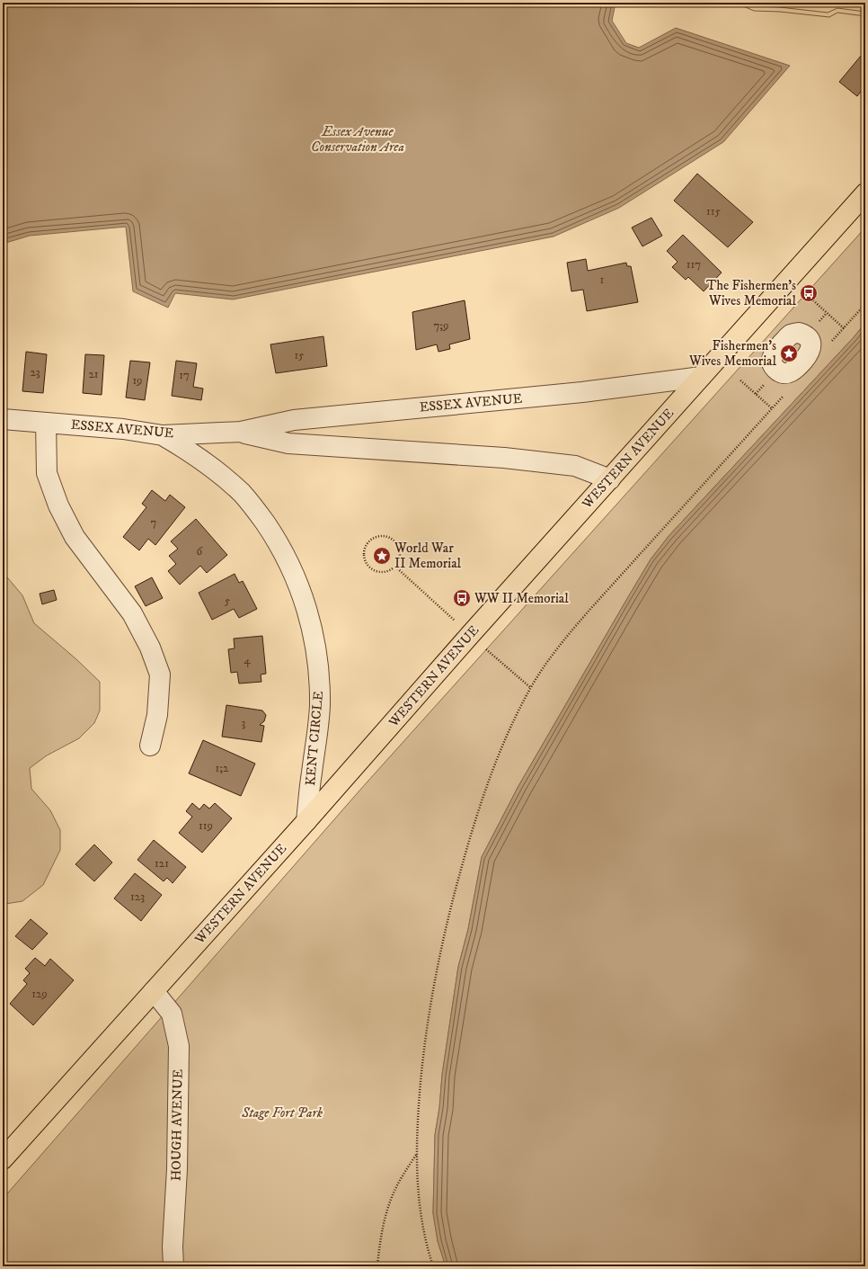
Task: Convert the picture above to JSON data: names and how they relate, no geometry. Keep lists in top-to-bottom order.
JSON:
{
  "streets": {
    "main road": ["WESTERN AVENUE"],
    "street": ["ESSEX AVENUE", "KENT CIRCLE", "HOUGH AVENUE"]
  },
  "crossings": [
    ["ESSEX AVENUE", "WESTERN AVENUE"],
    ["ESSEX AVENUE", "KENT CIRCLE"],
    ["WESTERN AVENUE", "KENT CIRCLE"],
    ["WESTERN AVENUE", "HOUGH AVENUE"]
  ],
  "parks": ["Essex Avenue Conservation Area", "Stage Fort Park"],
  "places": {
    "bus stop": ["The Fishermen's Wives Memorial", "WW II Memorial"],
    "place": ["Fishermen's Wives Memorial", "World War II Memorial"]
  },
  "house_numbers": [
    "115",
    "117",
    "1",
    "7;9",
    "15",
    "23",
    "21",
    "17",
    "19",
    "7",
    "6",
    "5",
    "4",
    "3",
    "1;2",
    "119",
    "121",
    "123",
    "129"
  ]
}
